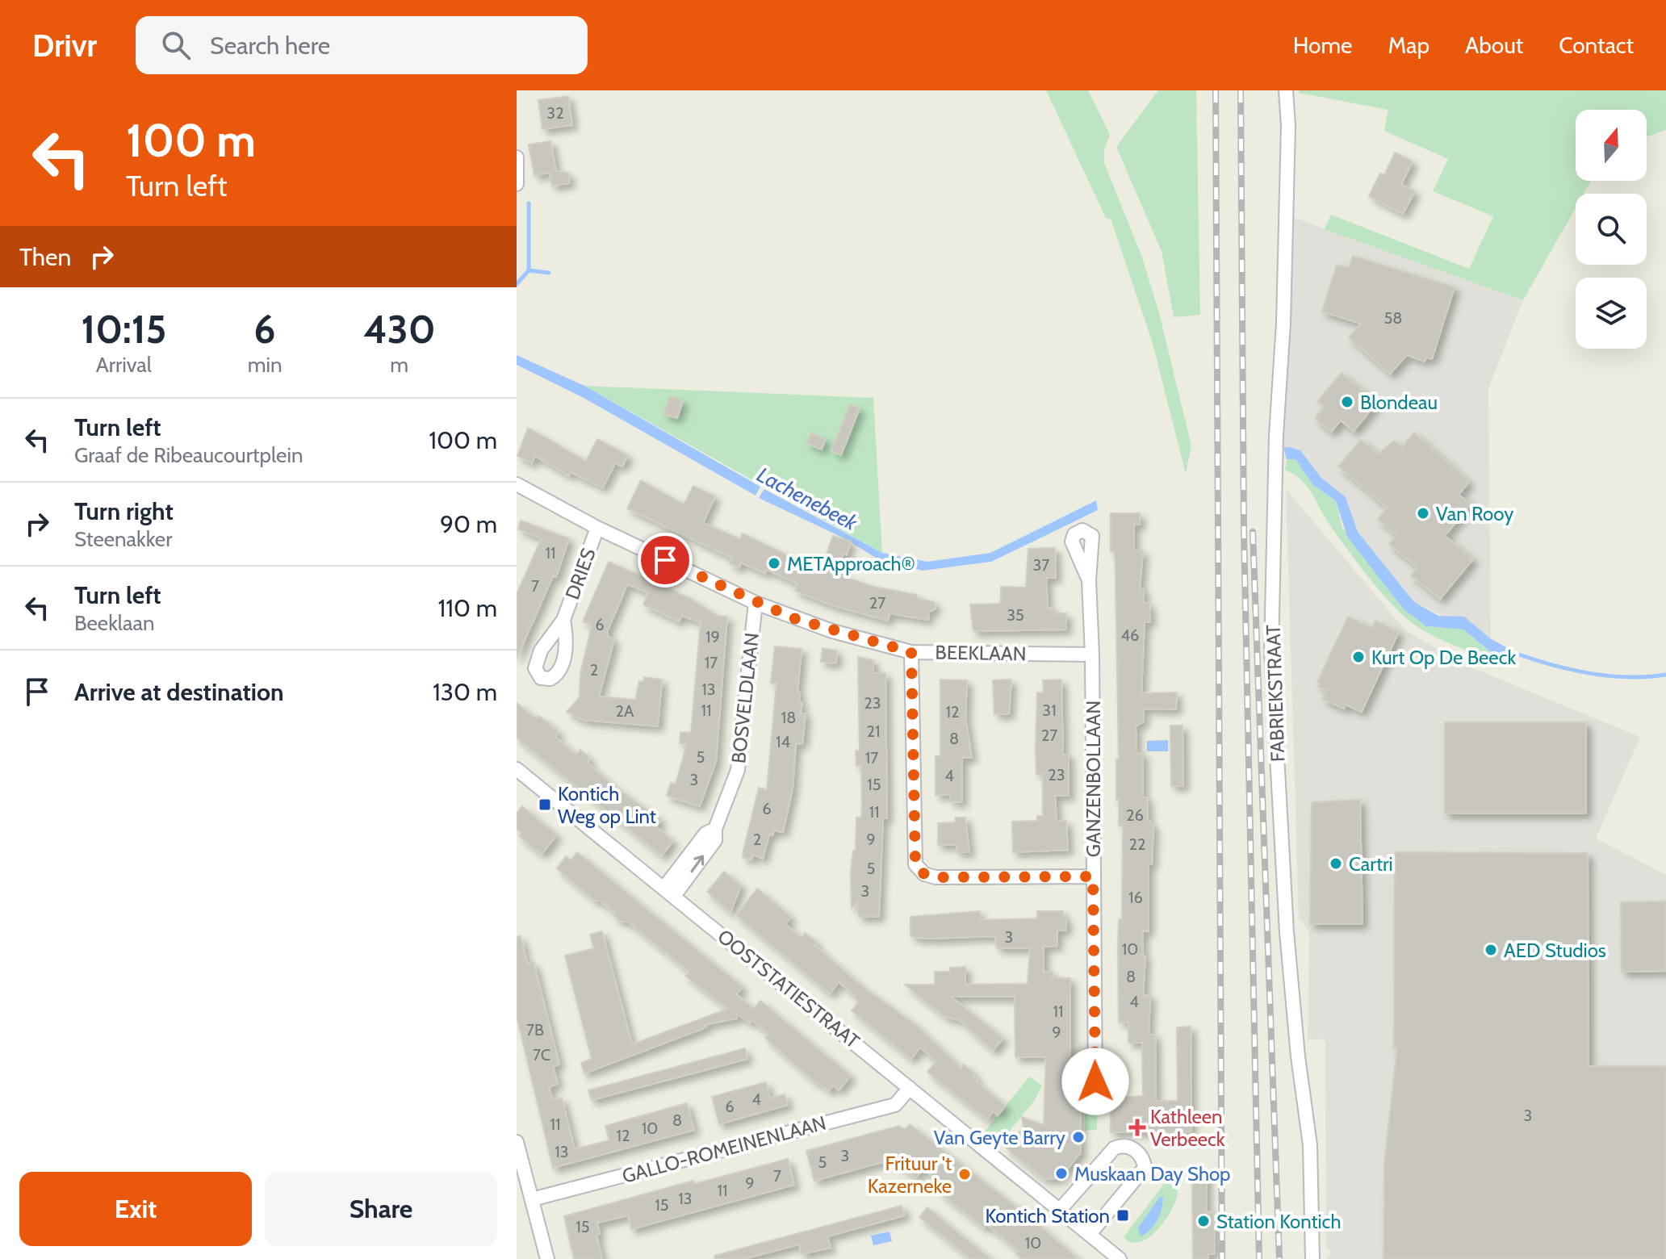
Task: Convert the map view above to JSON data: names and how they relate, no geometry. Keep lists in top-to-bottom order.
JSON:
{
  "streets": {
    "street": [
      "DRIES",
      "BEEKLAAN",
      "FABRIEKSTRAAT",
      "BOSVELDLAAN",
      "GANZENBOLLAAN",
      "OOSTSTATIESTRAAT",
      "GALLO-ROMEINENLAAN"
    ]
  },
  "crossings": [
    ["DRIES", "BEEKLAAN"],
    ["BEEKLAAN", "BOSVELDLAAN"],
    ["BEEKLAAN", "GANZENBOLLAAN"],
    ["BOSVELDLAAN", "OOSTSTATIESTRAAT"],
    ["OOSTSTATIESTRAAT", "GALLO-ROMEINENLAAN"]
  ],
  "water": ["Lachenebeek"],
  "places": {
    "other": [
      "Blondeau",
      "Van Rooy",
      "METApproach®",
      "Kurt Op De Beeck",
      "Cartri",
      "AED Studios",
      "Van Geyte Barry",
      "Muskaan Day Shop",
      "Frituur 't Kazerneke",
      "Station Kontich"
    ],
    "transit": ["Kontich Weg op Lint", "Kontich Station"],
    "health": ["Kathleen Verbeeck"]
  },
  "house_numbers": [
    "32",
    "58",
    "11",
    "37",
    "7",
    "27",
    "35",
    "6",
    "46",
    "19",
    "17",
    "2",
    "13",
    "23",
    "11",
    "31",
    "2A",
    "12",
    "18",
    "21",
    "27",
    "8",
    "14",
    "5",
    "17",
    "23",
    "4",
    "3",
    "15",
    "6",
    "11",
    "26",
    "2",
    "9",
    "22",
    "5",
    "3",
    "16",
    "3",
    "10",
    "8",
    "4",
    "11",
    "7B",
    "9",
    "7C",
    "4",
    "6",
    "3",
    "8",
    "11",
    "10",
    "12",
    "13",
    "3",
    "5",
    "7",
    "9",
    "11",
    "13",
    "15",
    "15",
    "10"
  ],
  "north": "top",
  "page": {
    "header": "Drivr",
    "search": "Search here",
    "nav": [
      "Home",
      "Map",
      "About",
      "Contact"
    ],
    "turn": ["100 m", "Turn left"],
    "then": "Then",
    "eta": [
      "10:15",
      "Arrival",
      "6",
      "min",
      "430",
      "m"
    ],
    "list": [
      {
        "name": "Turn left",
        "note": "Graaf de Ribeaucourtplein",
        "value": "100 m"
      },
      {
        "name": "Turn right",
        "note": "Steenakker",
        "value": "90 m"
      },
      {
        "name": "Turn left",
        "note": "Beeklaan",
        "value": "110 m"
      },
      {
        "name": "Arrive at destination",
        "value": "130 m"
      }
    ],
    "buttons": ["Exit", "Share"]
  }
}
